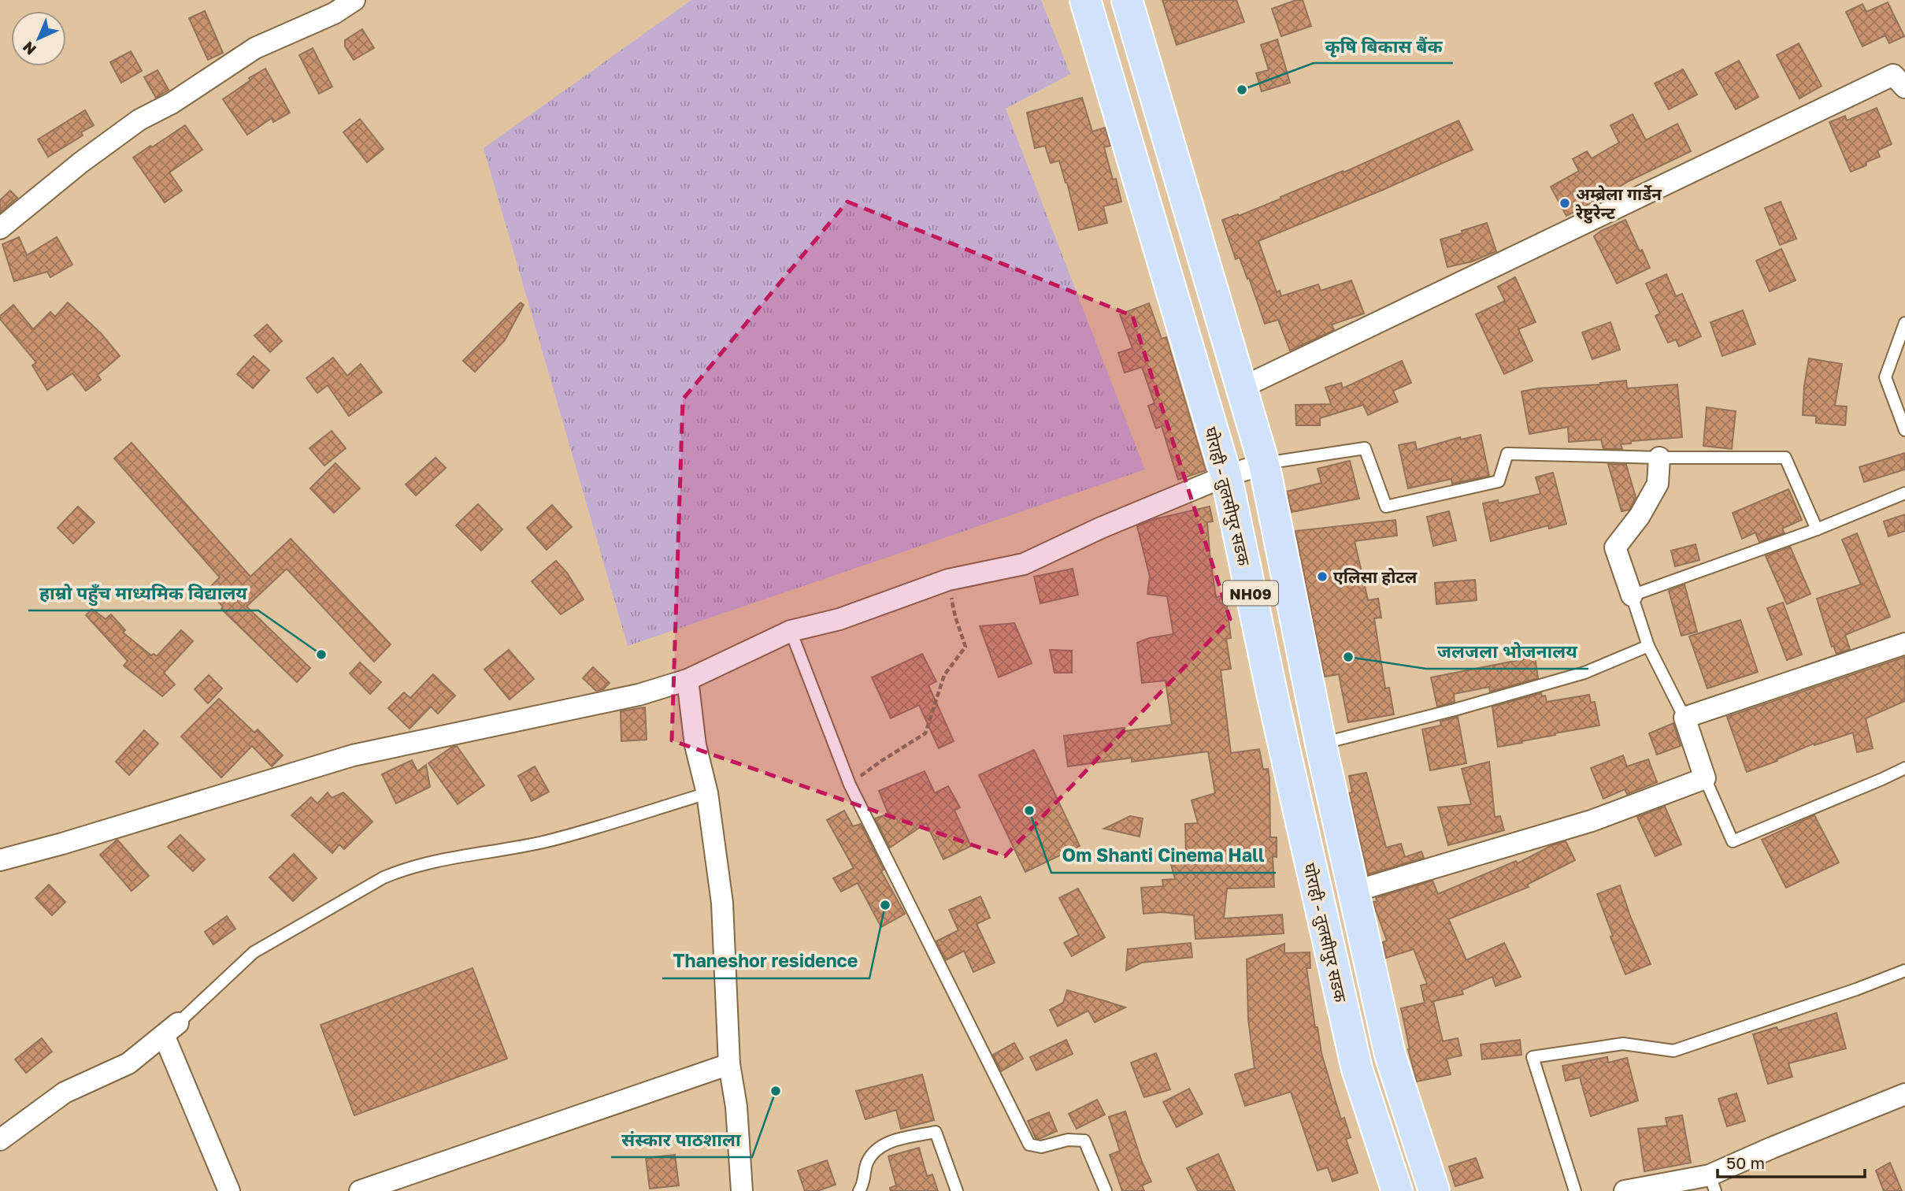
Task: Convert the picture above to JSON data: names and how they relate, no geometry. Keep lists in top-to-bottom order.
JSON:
{
  "streets": {
    "main road": ["घोराही - तुलसीपुर सडक", "NH09"]
  },
  "places": [
    "कृषि बिकास बैंक",
    "अम्ब्रेला गार्डेन रेष्टुरेन्ट",
    "एलिसा होटल",
    "हाम्रो पहुँच माध्यमिक विद्यालय",
    "जलजला भोजनालय",
    "Om Shanti Cinema Hall",
    "Thaneshor residence",
    "संस्कार पाठशाला"
  ],
  "scale_bar": "50 m",
  "north": "bottom left"
}
